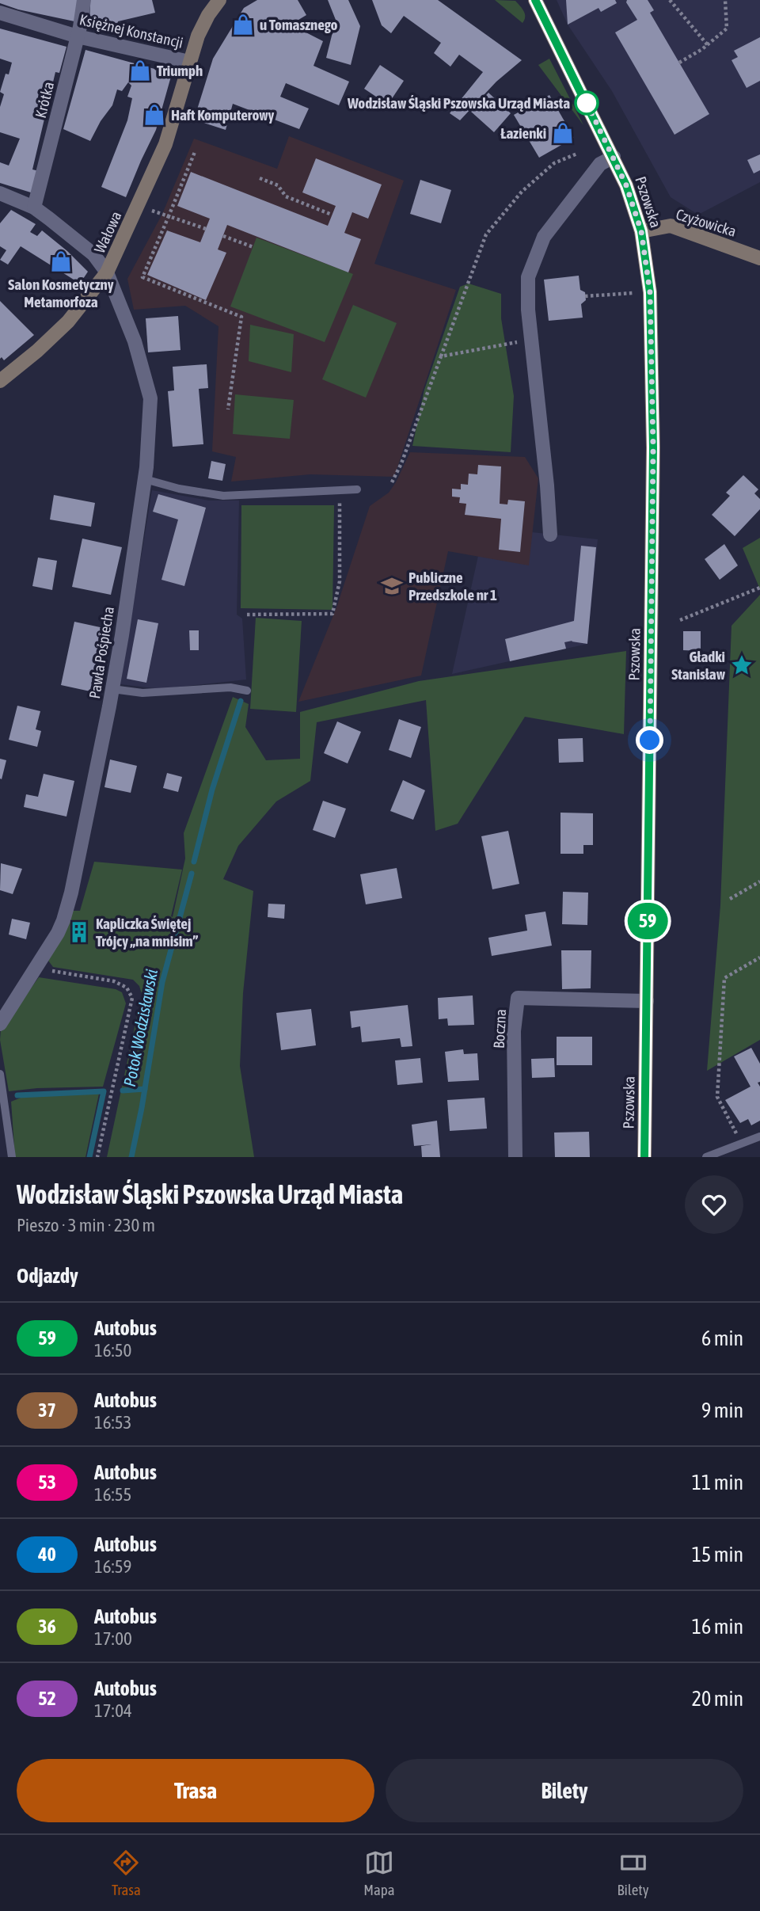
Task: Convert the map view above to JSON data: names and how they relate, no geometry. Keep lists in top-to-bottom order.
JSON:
{
  "streets": {
    "main road": [
      "Księżnej Konstancji",
      "Pszowska",
      "Czyżowicka",
      "Wałowa"
    ],
    "street": ["Krótka", "Pawła Pośpiecha", "Boczna"]
  },
  "crossings": [
    ["Księżnej Konstancji", "Krótka"],
    ["Księżnej Konstancji", "Wałowa"],
    ["Krótka", "Pawła Pośpiecha"],
    ["Pszowska", "Czyżowicka"],
    ["Pszowska", "Boczna"],
    ["Wałowa", "Pawła Pośpiecha"]
  ],
  "water": ["Potok Wodzisławski"],
  "places": {
    "shop": [
      "u Tomasznego",
      "Triumph",
      "Haft Komputerowy",
      "Łazienki",
      "Salon Kosmetyczny Metamorfoza"
    ],
    "other": ["Wodzisław Śląski Pszowska Urząd Miasta"],
    "school or university": ["Publiczne Przedszkole nr 1"],
    "place": ["Gładki Stanisław"],
    "building": ["Kapliczka Świętej Trójcy „na mnisim”"]
  },
  "lines": ["bus line 59"],
  "page": {
    "on_map": "59",
    "heading": [
      ["Wodzisław Śląski Pszowska Urząd Miasta", "Pieszo · 3 min · 230 m"],
      "Odjazdy"
    ],
    "list": [
      {
        "mark": "59",
        "name": "Autobus",
        "note": "16:50",
        "value": "6 min"
      },
      {
        "mark": "37",
        "name": "Autobus",
        "note": "16:53",
        "value": "9 min"
      },
      {
        "mark": "53",
        "name": "Autobus",
        "note": "16:55",
        "value": "11 min"
      },
      {
        "mark": "40",
        "name": "Autobus",
        "note": "16:59",
        "value": "15 min"
      },
      {
        "mark": "36",
        "name": "Autobus",
        "note": "17:00",
        "value": "16 min"
      },
      {
        "mark": "52",
        "name": "Autobus",
        "note": "17:04",
        "value": "20 min"
      }
    ],
    "buttons": ["Trasa", "Bilety"],
    "tabs": ["Trasa", "Mapa", "Bilety"]
  }
}
